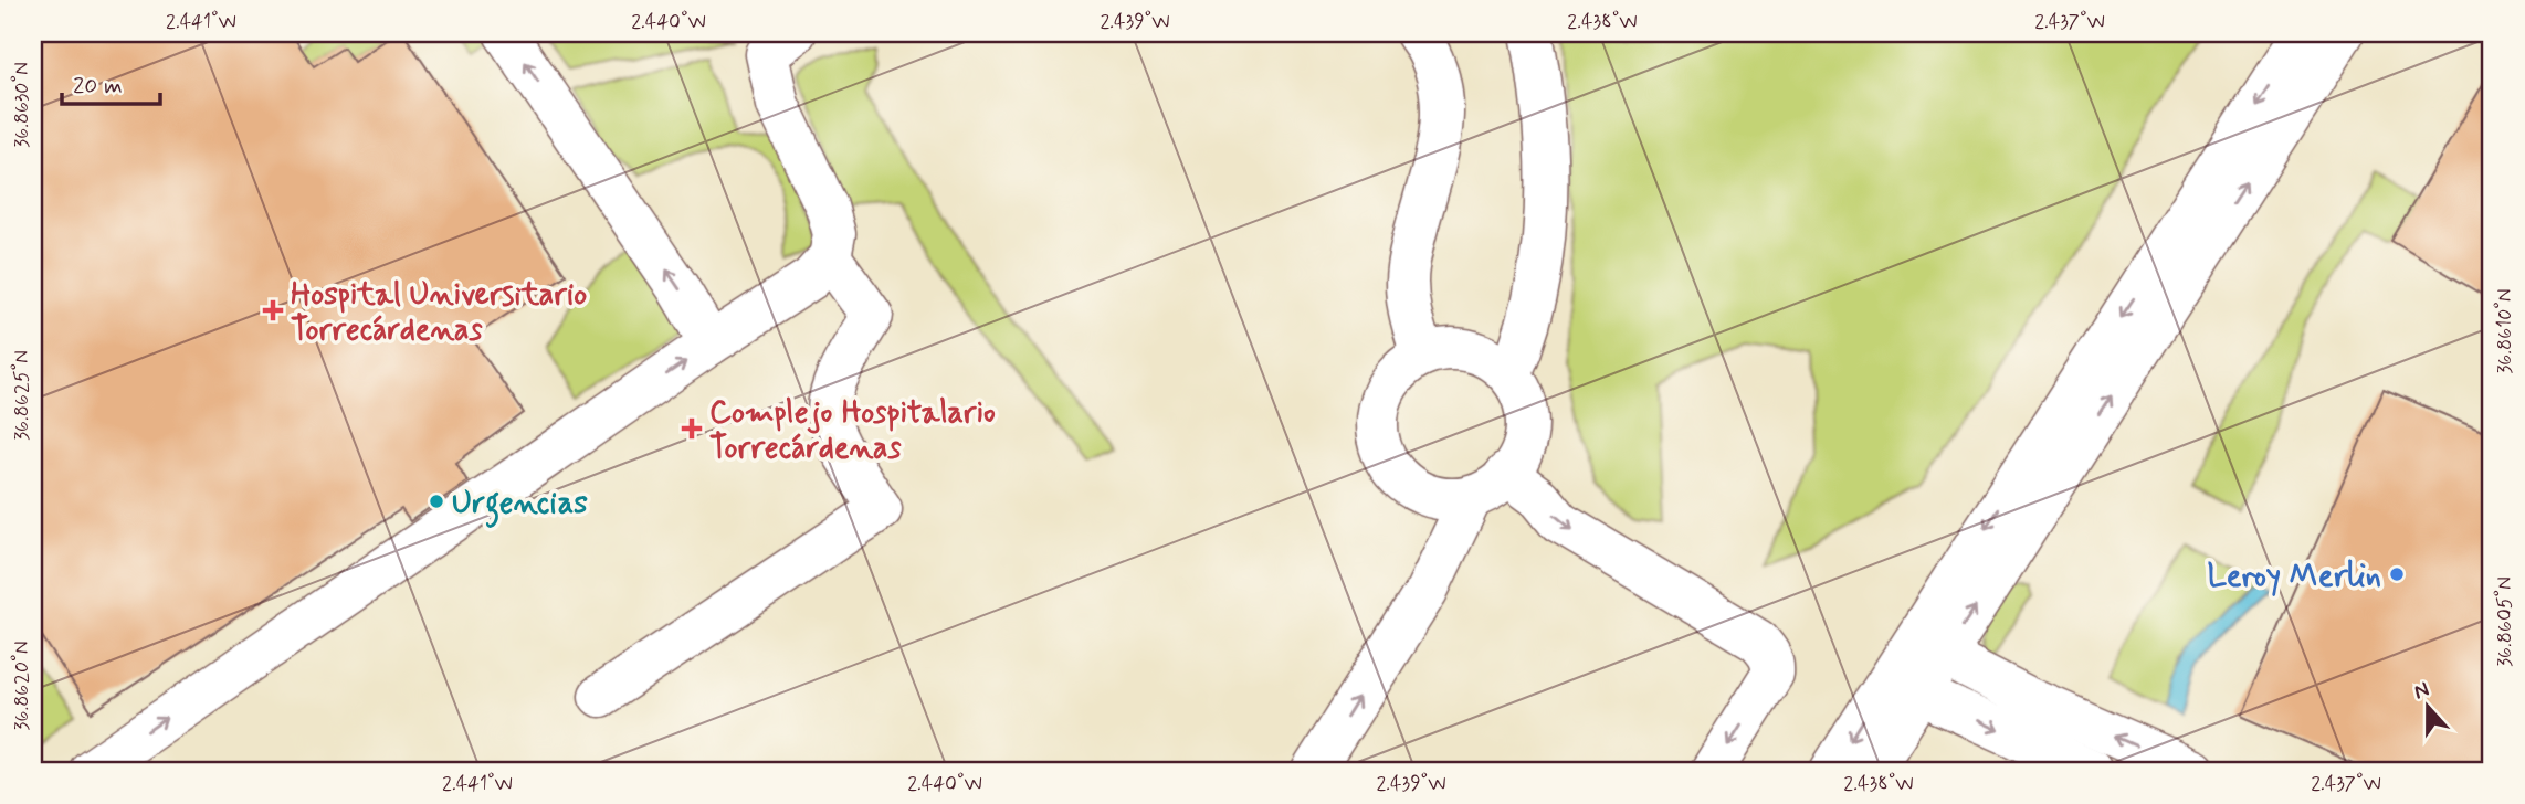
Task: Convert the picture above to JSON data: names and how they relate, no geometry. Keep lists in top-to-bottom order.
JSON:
{
  "places": {
    "health": ["Hospital Universitario Torrecárdenas", "Complejo Hospitalario Torrecárdenas"],
    "other": ["Urgencias", "Leroy Merlin"]
  },
  "scale_bar": "20 m",
  "north": "top",
  "coordinates": [
    "2.441°W",
    "2.440°W",
    "2.439°W",
    "2.438°W",
    "2.437°W",
    "36.8630°N",
    "36.8610°N",
    "36.8625°N",
    "36.8605°N",
    "36.8620°N"
  ]
}
